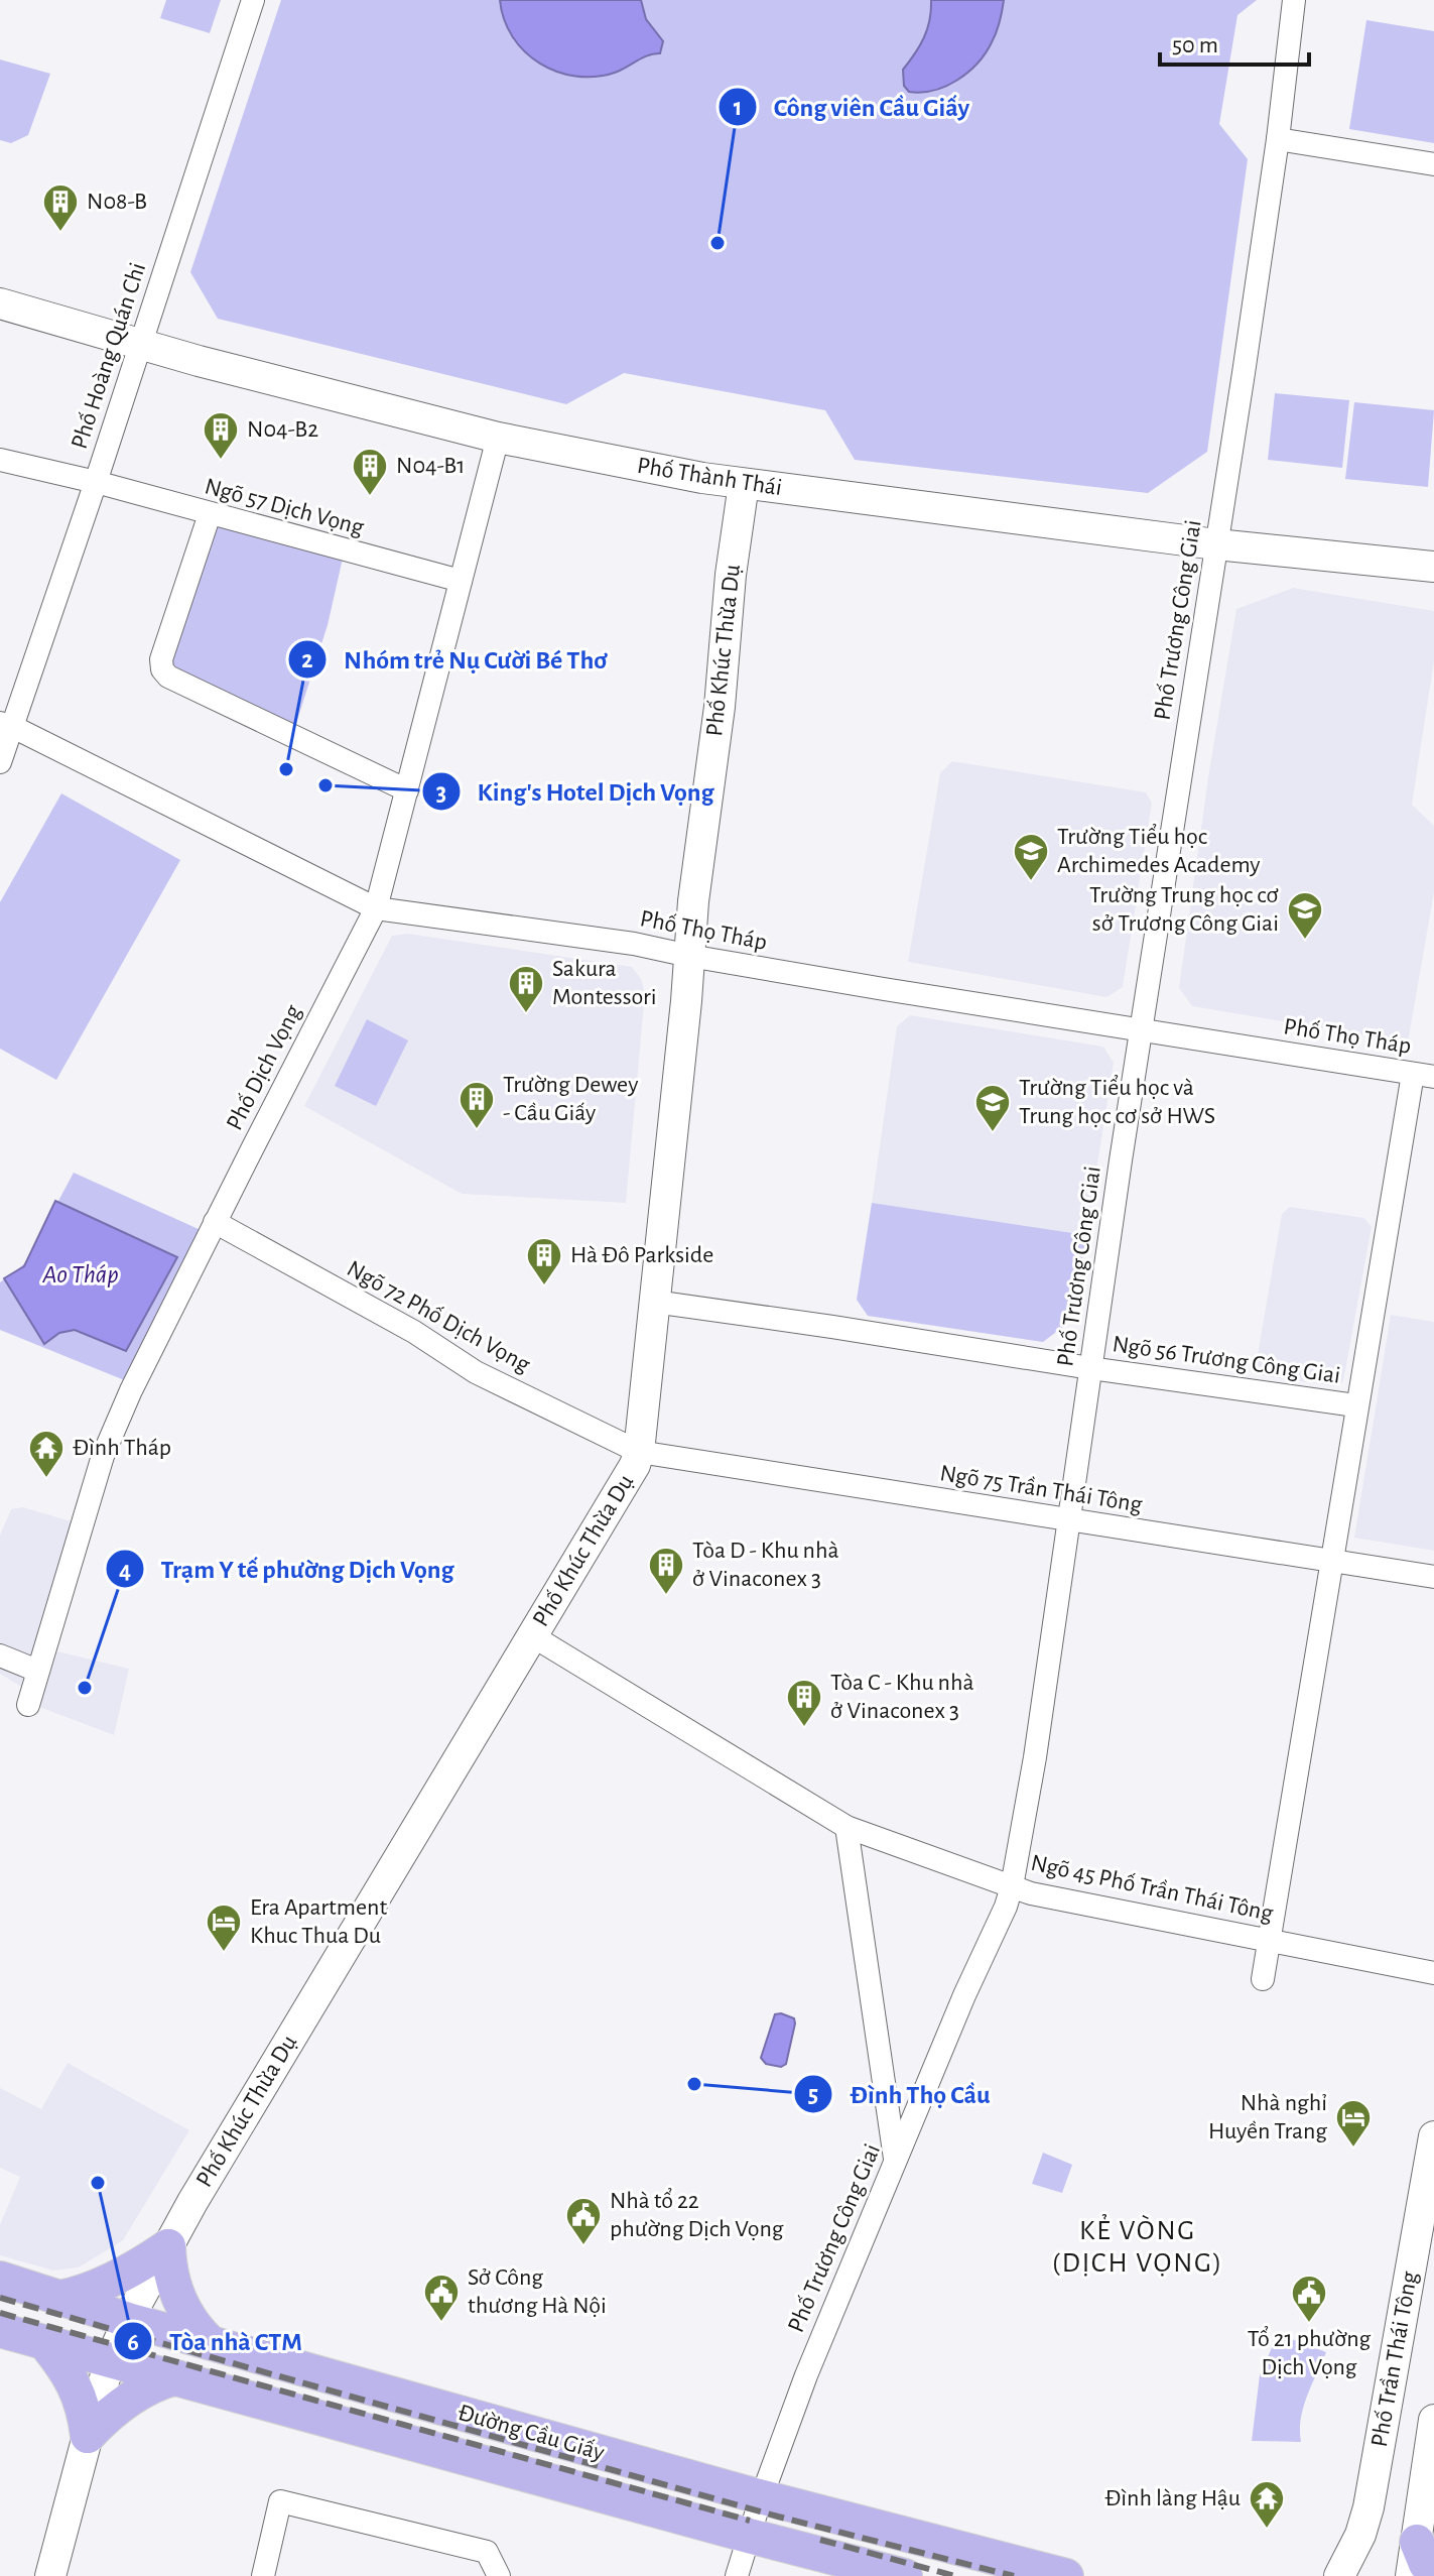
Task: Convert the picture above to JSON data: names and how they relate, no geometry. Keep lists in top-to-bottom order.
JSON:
{
  "streets": {
    "main road": ["Đường Cầu Giấy"],
    "street": [
      "Phố Hoàng Quán Chi",
      "Phố Thành Thái",
      "Ngõ 57 Dịch Vọng",
      "Phố Trương Công Giai",
      "Phố Khúc Thừa Dụ",
      "Phố Thọ Tháp",
      "Phố Dịch Vọng",
      "Ngõ 72 Phố Dịch Vọng",
      "Ngõ 56 Trương Công Giai",
      "Ngõ 75 Trần Thái Tông",
      "Ngõ 45 Phố Trần Thái Tông",
      "Phố Trần Thái Tông"
    ]
  },
  "crossings": [
    ["Phố Hoàng Quán Chi", "Phố Thành Thái"],
    ["Phố Hoàng Quán Chi", "Ngõ 57 Dịch Vọng"],
    ["Phố Hoàng Quán Chi", "Phố Thọ Tháp"],
    ["Phố Thành Thái", "Phố Trương Công Giai"],
    ["Phố Thành Thái", "Phố Khúc Thừa Dụ"],
    ["Phố Thành Thái", "Phố Dịch Vọng"],
    ["Ngõ 57 Dịch Vọng", "Phố Dịch Vọng"],
    ["Phố Trương Công Giai", "Phố Thọ Tháp"],
    ["Phố Trương Công Giai", "Ngõ 56 Trương Công Giai"],
    ["Phố Trương Công Giai", "Ngõ 75 Trần Thái Tông"],
    ["Phố Trương Công Giai", "Ngõ 45 Phố Trần Thái Tông"],
    ["Phố Trương Công Giai", "Đường Cầu Giấy"],
    ["Phố Khúc Thừa Dụ", "Phố Thọ Tháp"],
    ["Phố Khúc Thừa Dụ", "Ngõ 72 Phố Dịch Vọng"],
    ["Phố Khúc Thừa Dụ", "Ngõ 56 Trương Công Giai"],
    ["Phố Khúc Thừa Dụ", "Ngõ 75 Trần Thái Tông"],
    ["Phố Khúc Thừa Dụ", "Ngõ 45 Phố Trần Thái Tông"],
    ["Phố Khúc Thừa Dụ", "Đường Cầu Giấy"],
    ["Phố Thọ Tháp", "Phố Dịch Vọng"],
    ["Phố Dịch Vọng", "Ngõ 72 Phố Dịch Vọng"],
    ["Ngõ 72 Phố Dịch Vọng", "Ngõ 75 Trần Thái Tông"]
  ],
  "districts": ["KẺ VÒNG (DỊCH VỌNG)"],
  "water": ["Ao Tháp"],
  "places": {
    "building": [
      "N08-B",
      "N04-B2",
      "N04-B1",
      "Sakura Montessori",
      "Trường Dewey - Cầu Giấy",
      "Hà Đô Parkside",
      "Tòa D - Khu nhà ở Vinaconex 3",
      "Tòa C - Khu nhà ở Vinaconex 3"
    ],
    "other": [
      "Công viên Cầu Giấy",
      "Nhóm trẻ Nụ Cười Bé Thơ",
      "King's Hotel Dịch Vọng",
      "Trạm Y tế phường Dịch Vọng",
      "Đình Thọ Cầu",
      "Tòa nhà CTM"
    ],
    "school or university": ["Trường Tiểu học Archimedes Academy", "Trường Trung học cơ sở Trương Công Giai", "Trường Tiểu học và Trung học cơ sở HWS"],
    "temple": ["Đình Tháp", "Đình làng Hậu"],
    "hotel": ["Era Apartment Khuc Thua Du", "Nhà nghỉ Huyền Trang"],
    "public building": ["Nhà tổ 22 phường Dịch Vọng", "Sở Công thương Hà Nội", "Tổ 21 phường Dịch Vọng"]
  },
  "scale_bar": "50 m"
}
